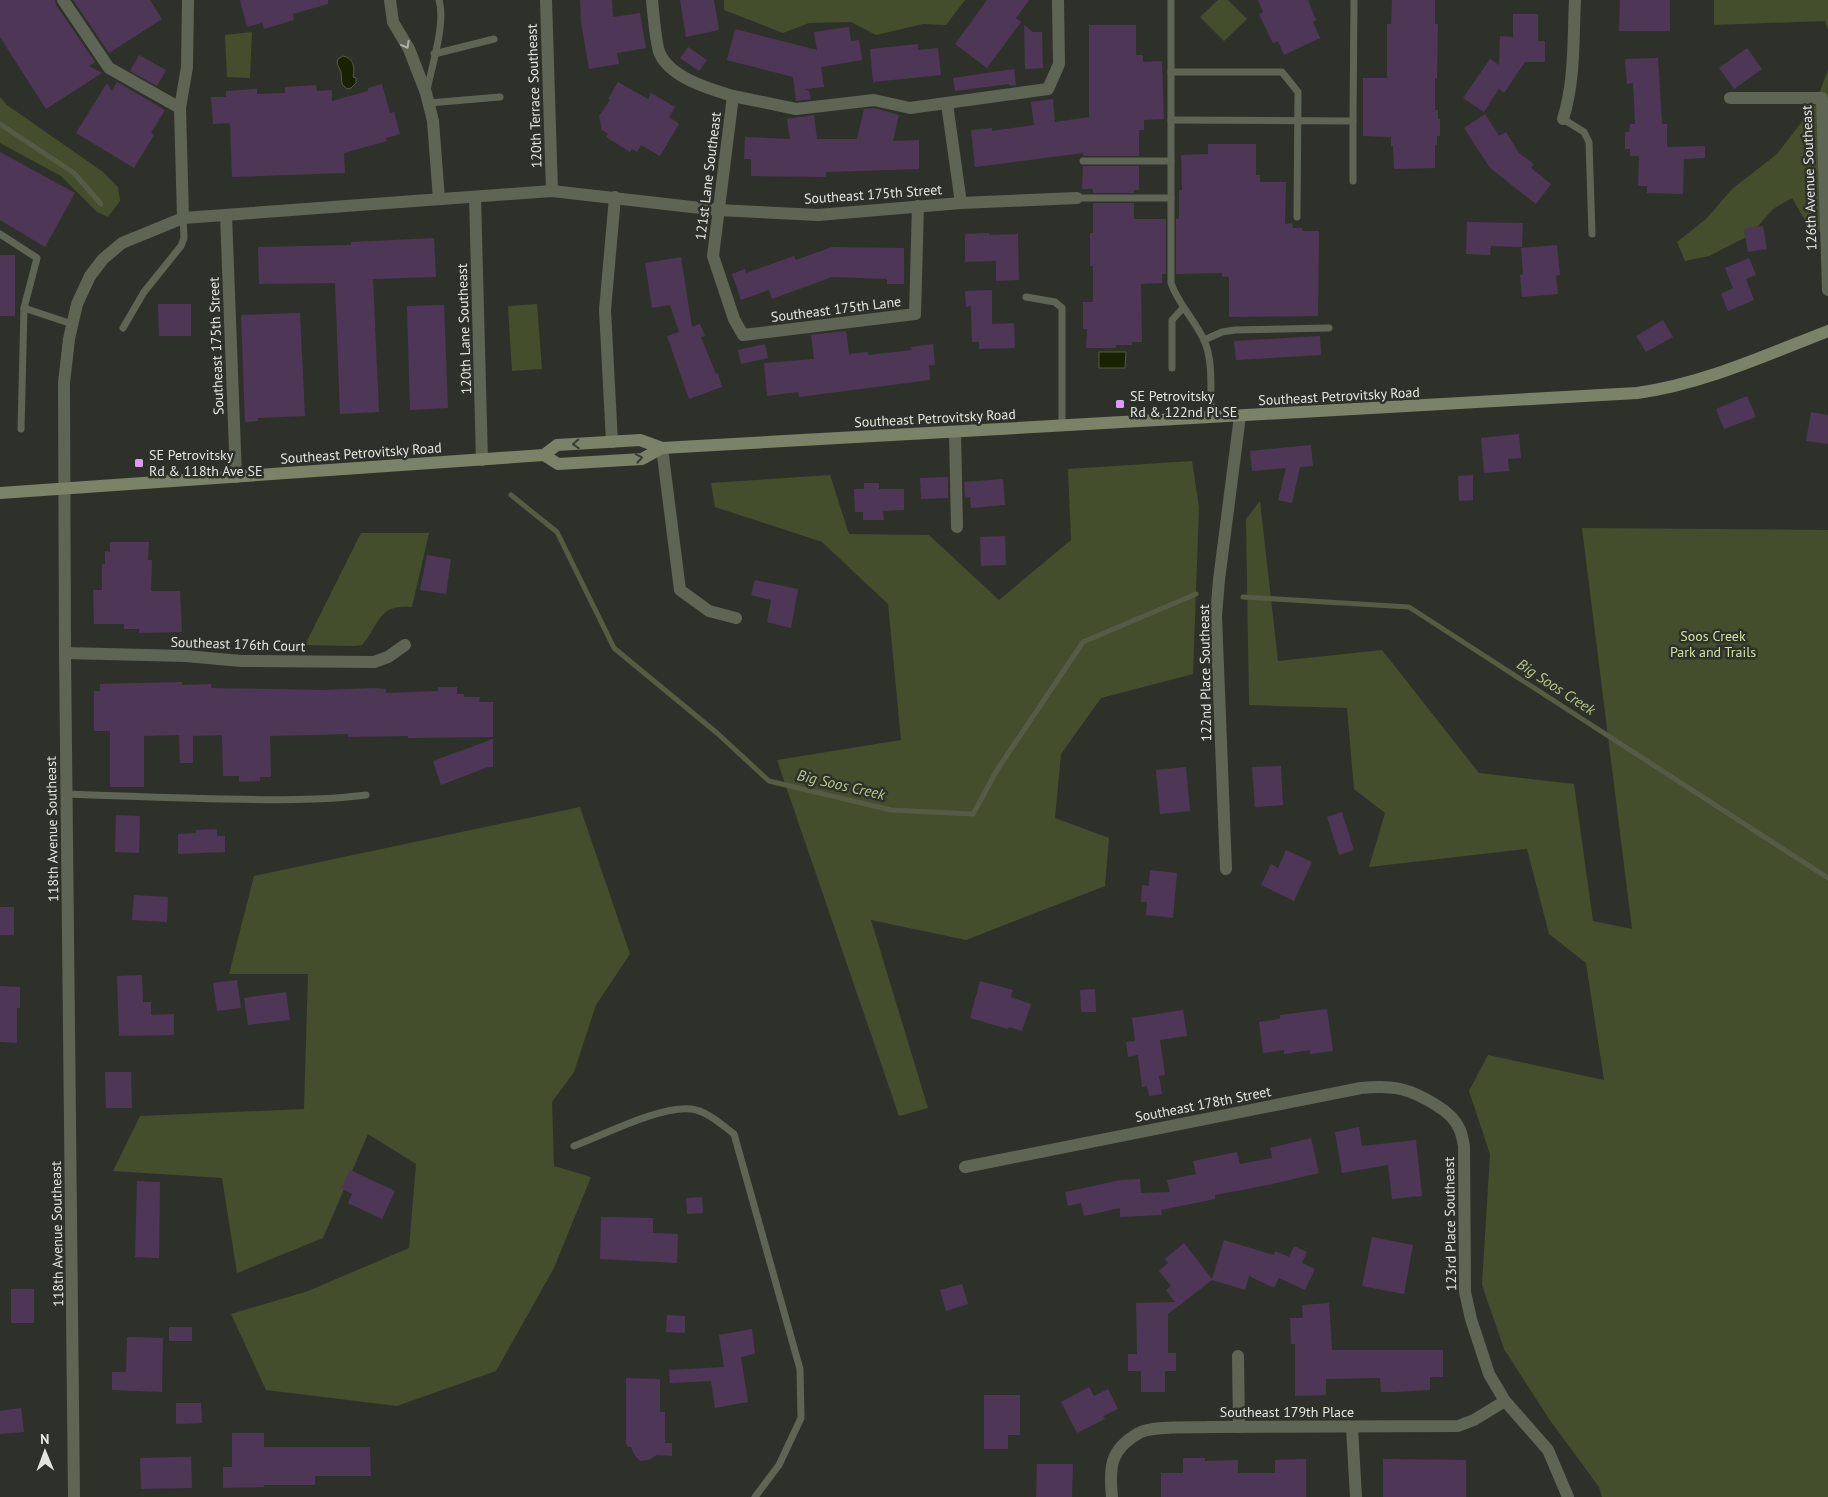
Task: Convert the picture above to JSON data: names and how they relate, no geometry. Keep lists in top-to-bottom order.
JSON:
{
  "streets": {
    "main road": ["Southeast Petrovitsky Road"],
    "street": [
      "120th Terrace Southeast",
      "121st Lane Southeast",
      "126th Avenue Southeast",
      "Southeast 175th Street",
      "Southeast 175th Lane",
      "120th Lane Southeast",
      "Southeast 176th Court",
      "122nd Place Southeast",
      "118th Avenue Southeast",
      "Southeast 178th Street",
      "123rd Place Southeast",
      "Southeast 179th Place"
    ]
  },
  "crossings": [
    ["120th Terrace Southeast", "Southeast 175th Street"],
    ["121st Lane Southeast", "Southeast 175th Street"],
    ["121st Lane Southeast", "Southeast 175th Lane"],
    ["Southeast 175th Street", "Southeast 175th Lane"],
    ["Southeast 175th Street", "Southeast Petrovitsky Road"],
    ["120th Lane Southeast", "Southeast Petrovitsky Road"],
    ["Southeast Petrovitsky Road", "122nd Place Southeast"],
    ["Southeast Petrovitsky Road", "118th Avenue Southeast"],
    ["Southeast 176th Court", "118th Avenue Southeast"],
    ["Southeast 178th Street", "123rd Place Southeast"],
    ["123rd Place Southeast", "Southeast 179th Place"]
  ],
  "water": ["Big Soos Creek"],
  "parks": ["Soos Creek Park and Trails"],
  "places": {
    "transit": ["SE Petrovitsky Rd & 122nd Pl SE", "SE Petrovitsky Rd & 118th Ave SE"]
  },
  "north": "top"
}
